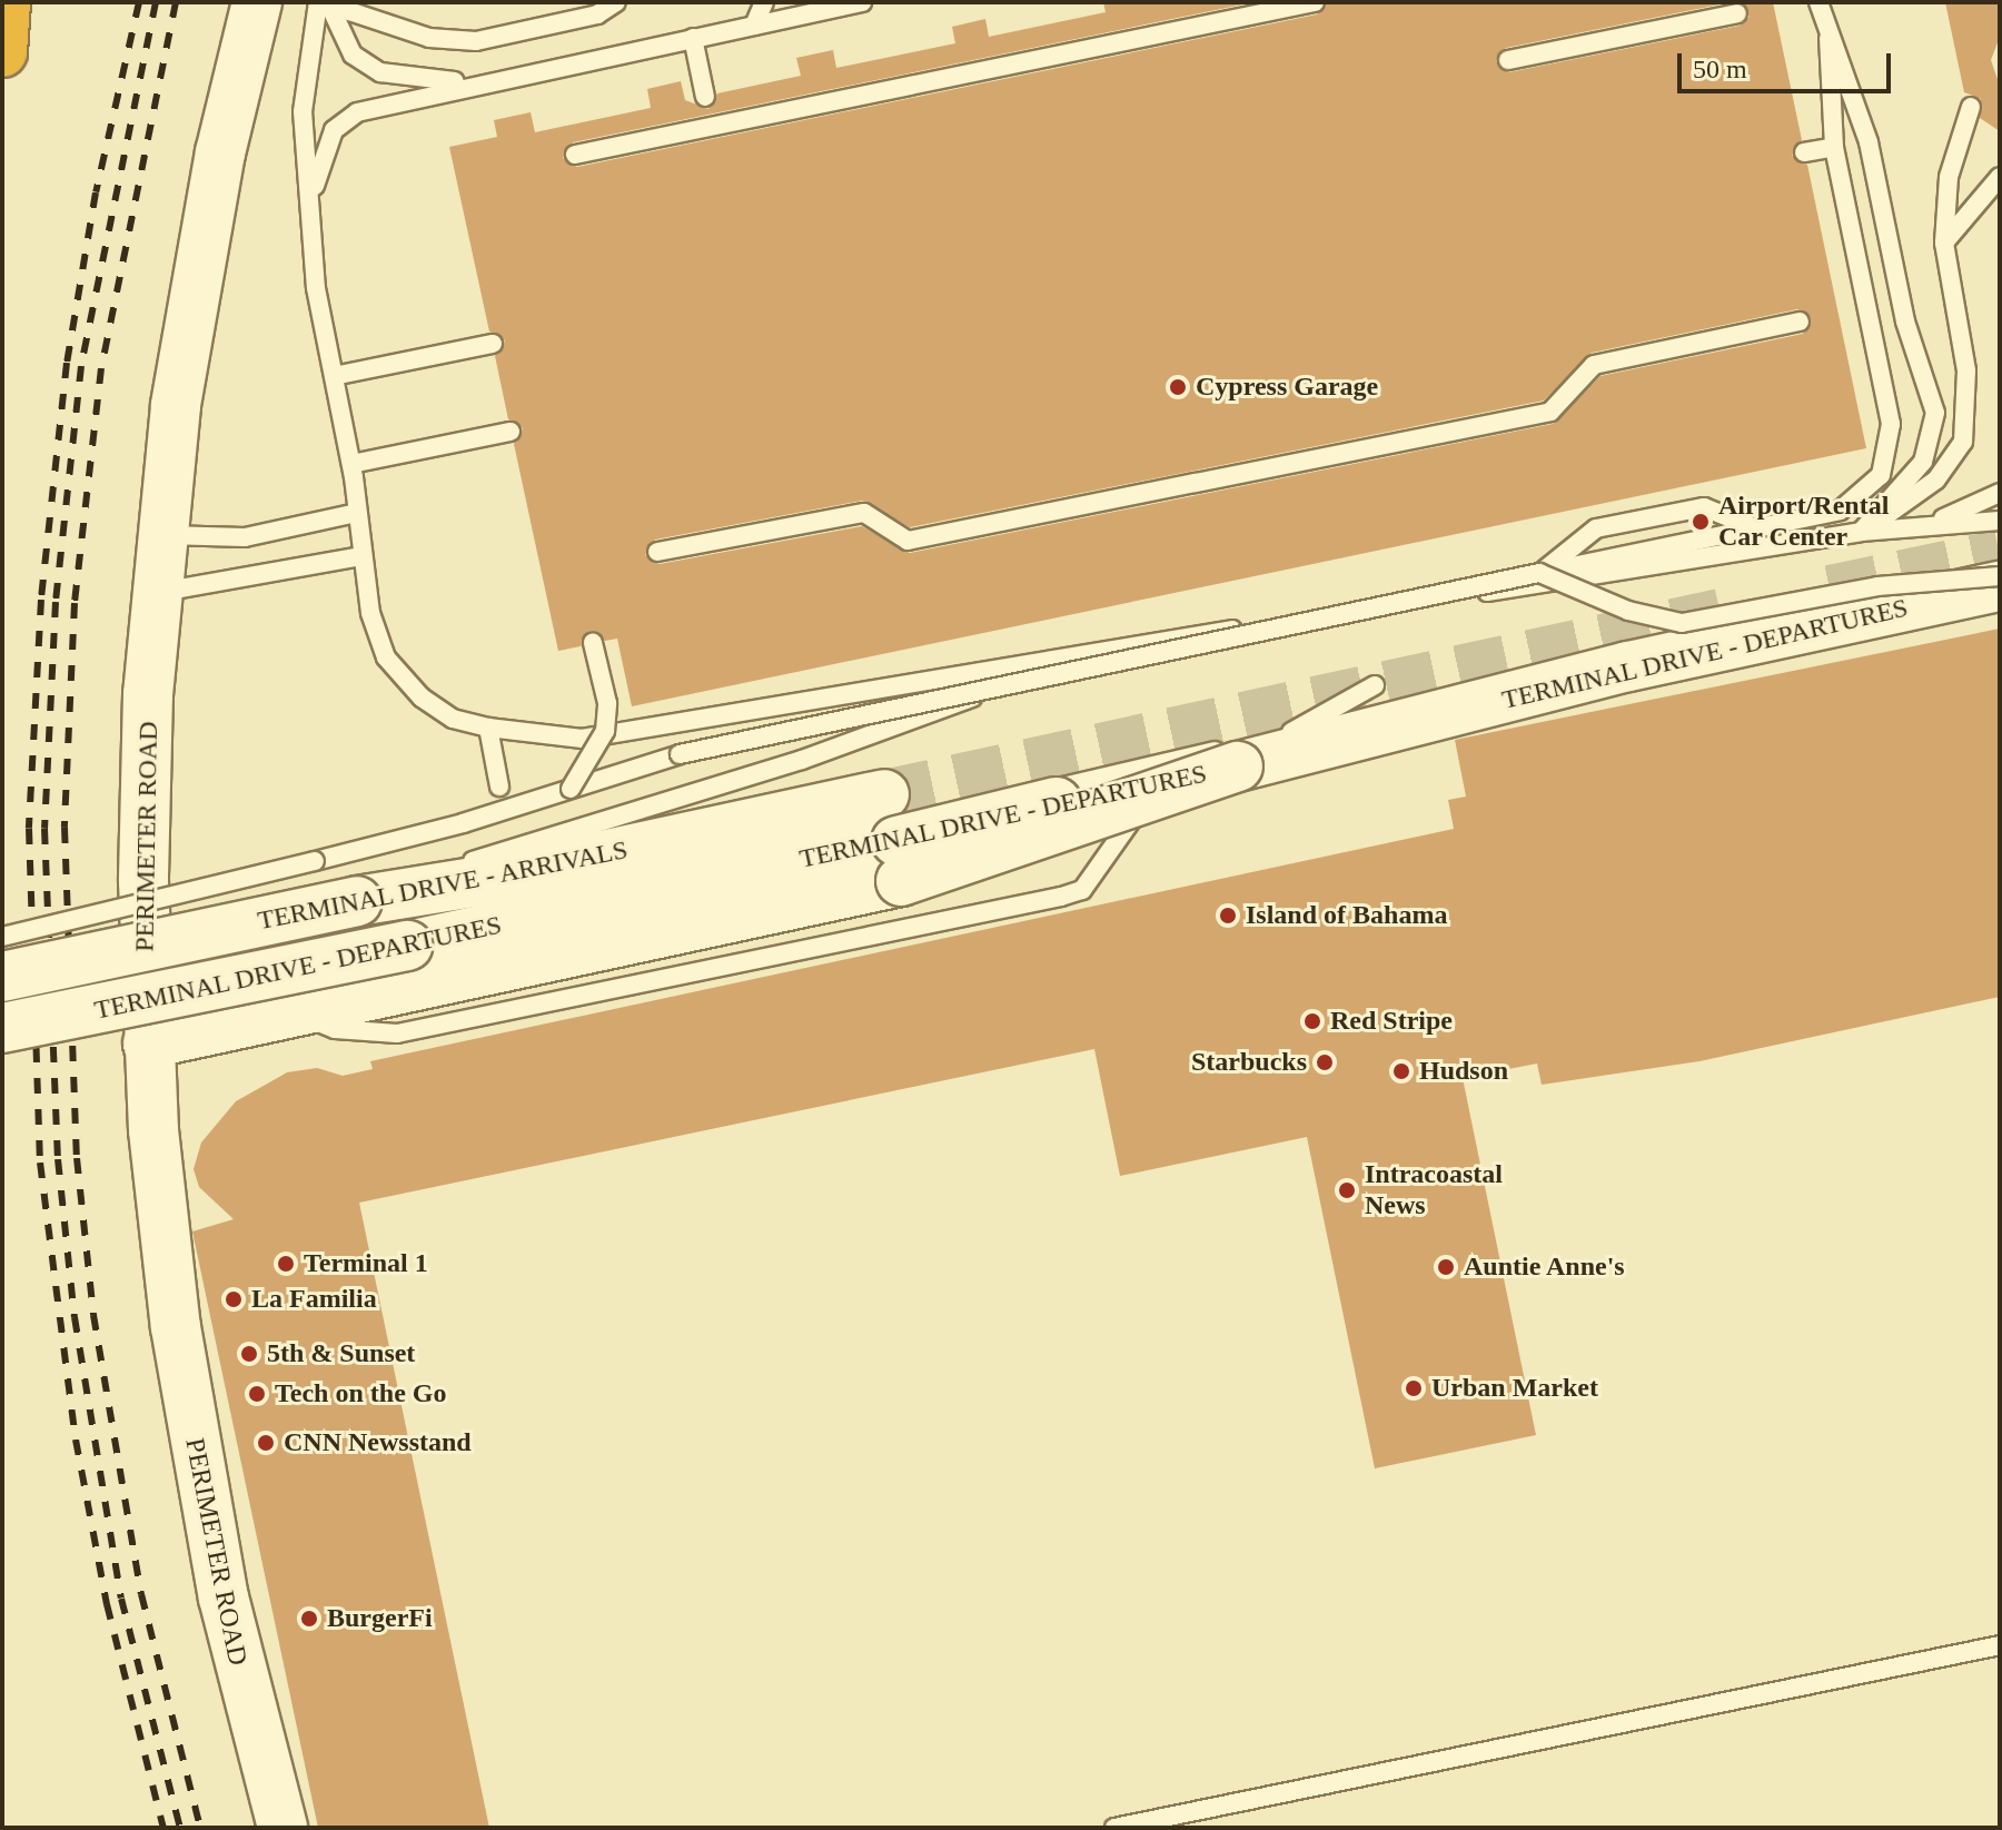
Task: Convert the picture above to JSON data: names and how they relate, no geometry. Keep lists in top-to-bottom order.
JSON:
{
  "streets": {
    "street": ["TERMINAL DRIVE - DEPARTURES", "PERIMETER ROAD", "TERMINAL DRIVE - ARRIVALS"]
  },
  "places": [
    "Cypress Garage",
    "Airport/Rental Car Center",
    "Island of Bahama",
    "Red Stripe",
    "Starbucks",
    "Hudson",
    "Intracoastal News",
    "Terminal 1",
    "Auntie Anne's",
    "La Familia",
    "5th & Sunset",
    "Urban Market",
    "Tech on the Go",
    "CNN Newsstand",
    "BurgerFi"
  ],
  "scale_bar": "50 m"
}
